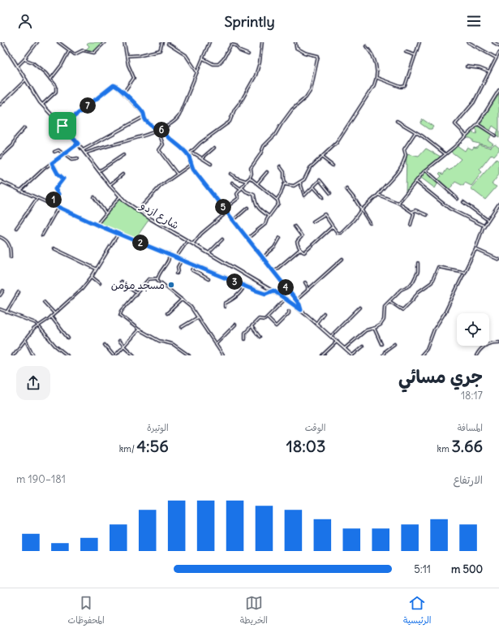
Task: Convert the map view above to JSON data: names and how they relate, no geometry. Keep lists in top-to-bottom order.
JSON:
{
  "streets": {
    "street": ["شارع ازدو"]
  },
  "places": ["مسجد مؤمن"],
  "page": {
    "header": "Sprintly",
    "pins": [
      "7",
      "6",
      "1",
      "5",
      "2",
      "3",
      "4"
    ],
    "heading": ["جري مسائي", "18:17"],
    "stats": [
      ["المسافة", "3.66 km"],
      ["الوقت", "18:03"],
      ["الوتيرة", "4:56 /km"]
    ],
    "chart": ["الارتفاع", "181–190 m"],
    "list": [
      {
        "name": "500 m",
        "note": "5:11"
      }
    ],
    "tabs": ["الرئيسية", "الخريطة", "المحفوظات"]
  }
}
